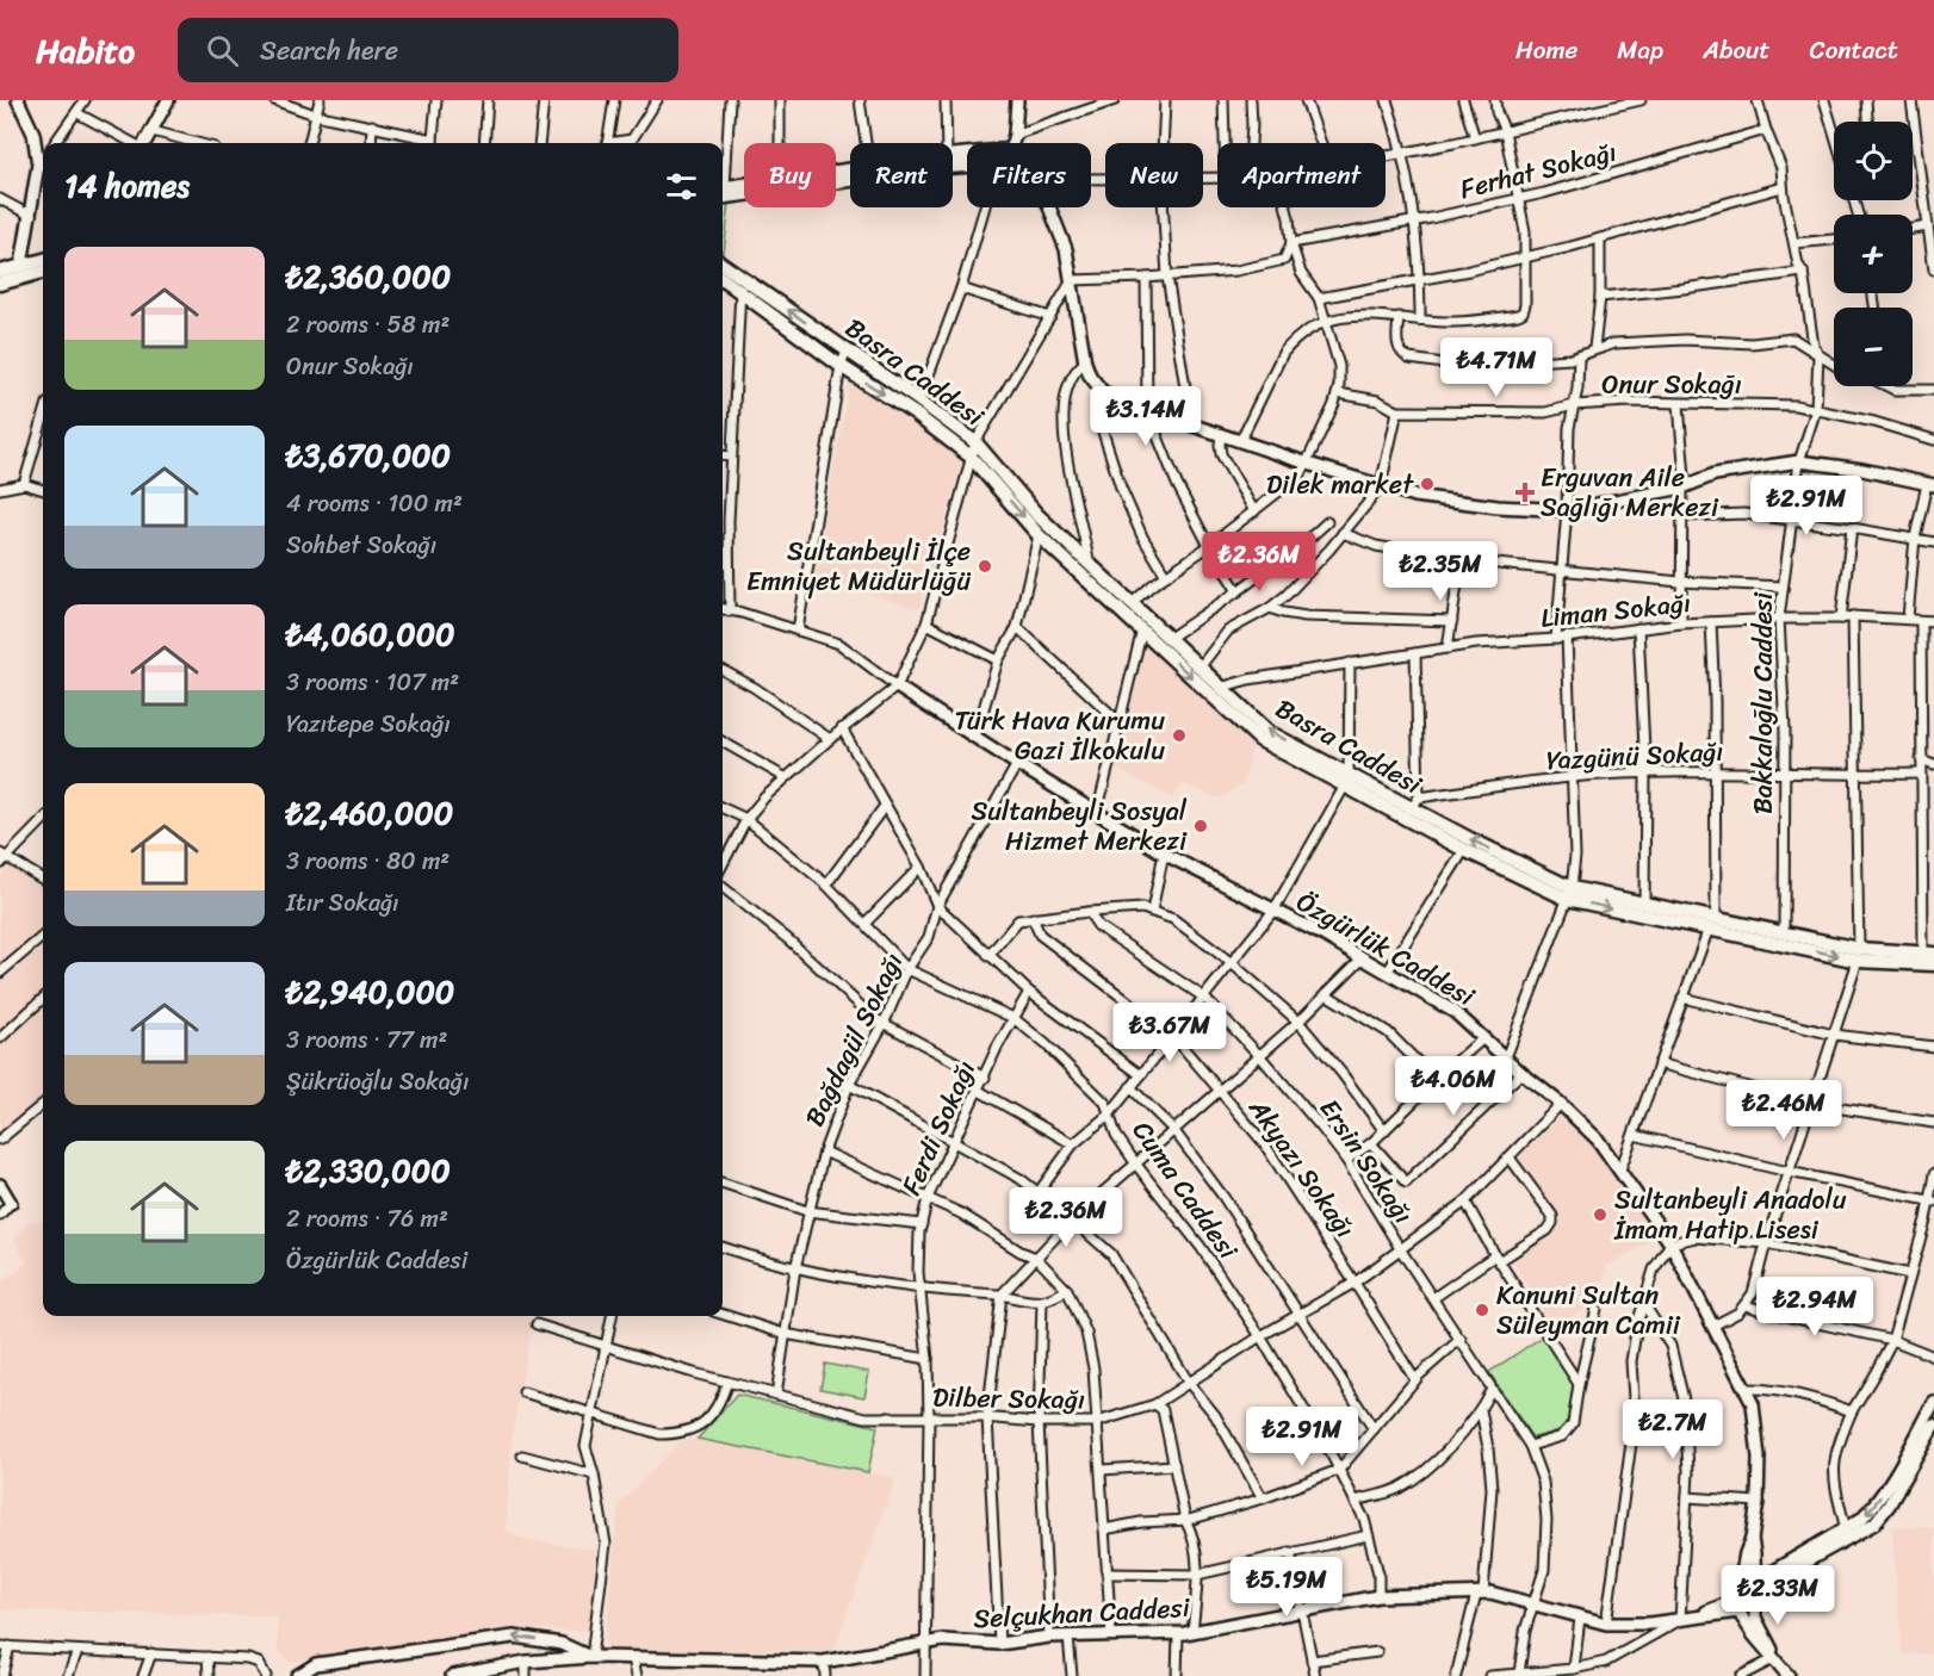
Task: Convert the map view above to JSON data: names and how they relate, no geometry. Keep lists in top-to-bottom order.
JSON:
{
  "streets": {
    "main road": ["Basra Caddesi"],
    "street": [
      "Ferhat Sokağı",
      "Onur Sokağı",
      "Liman Sokağı",
      "Bakkaloğlu Caddesi",
      "Yazgünü Sokağı",
      "Özgürlük Caddesi",
      "Bağdagül Sokağı",
      "Ferdi Sokağı",
      "Ersin Sokağı",
      "Akyazı Sokağı",
      "Cuma Caddesi",
      "Dilber Sokağı",
      "Selçukhan Caddesi"
    ]
  },
  "crossings": [
    ["Ferhat Sokağı", "Bakkaloğlu Caddesi"],
    ["Basra Caddesi", "Liman Sokağı"],
    ["Basra Caddesi", "Bakkaloğlu Caddesi"],
    ["Basra Caddesi", "Yazgünü Sokağı"],
    ["Onur Sokağı", "Bakkaloğlu Caddesi"],
    ["Liman Sokağı", "Bakkaloğlu Caddesi"],
    ["Bakkaloğlu Caddesi", "Yazgünü Sokağı"],
    ["Özgürlük Caddesi", "Bağdagül Sokağı"],
    ["Özgürlük Caddesi", "Dilber Sokağı"],
    ["Özgürlük Caddesi", "Selçukhan Caddesi"],
    ["Bağdagül Sokağı", "Cuma Caddesi"],
    ["Bağdagül Sokağı", "Dilber Sokağı"],
    ["Ferdi Sokağı", "Cuma Caddesi"],
    ["Ferdi Sokağı", "Dilber Sokağı"],
    ["Ferdi Sokağı", "Selçukhan Caddesi"],
    ["Ersin Sokağı", "Dilber Sokağı"],
    ["Ersin Sokağı", "Selçukhan Caddesi"],
    ["Akyazı Sokağı", "Dilber Sokağı"],
    ["Cuma Caddesi", "Dilber Sokağı"],
    ["Cuma Caddesi", "Selçukhan Caddesi"]
  ],
  "places": {
    "other": [
      "Dilek market",
      "Sultanbeyli İlçe Emniyet Müdürlüğü",
      "Türk Hava Kurumu Gazi İlkokulu",
      "Sultanbeyli Sosyal Hizmet Merkezi",
      "Sultanbeyli Anadolu İmam Hatip Lisesi",
      "Kanuni Sultan Süleyman Camii"
    ],
    "health": ["Erguvan Aile Sağlığı Merkezi"]
  },
  "page": {
    "header": "Habito",
    "search": "Search here",
    "nav": [
      "Home",
      "Map",
      "About",
      "Contact"
    ],
    "map_buttons": ["+", "−"],
    "chip": [
      "Buy",
      "Rent",
      "Filters",
      "New",
      "Apartment"
    ],
    "heading": "14 homes",
    "list": [
      {
        "name": "₺2,360,000",
        "note": "2 rooms · 58 m² · Onur Sokağı"
      },
      {
        "name": "₺3,670,000",
        "note": "4 rooms · 100 m² · Sohbet Sokağı"
      },
      {
        "name": "₺4,060,000",
        "note": "3 rooms · 107 m² · Yazıtepe Sokağı"
      },
      {
        "name": "₺2,460,000",
        "note": "3 rooms · 80 m² · Itır Sokağı"
      },
      {
        "name": "₺2,940,000",
        "note": "3 rooms · 77 m² · Şükrüoğlu Sokağı"
      },
      {
        "name": "₺2,330,000",
        "note": "2 rooms · 76 m² · Özgürlük Caddesi"
      }
    ],
    "price": [
      "₺4.71M",
      "₺3.14M",
      "₺2.91M",
      "₺2.36M",
      "₺2.35M",
      "₺3.67M",
      "₺4.06M",
      "₺2.46M",
      "₺2.36M",
      "₺2.94M",
      "₺2.7M",
      "₺2.91M",
      "₺5.19M",
      "₺2.33M"
    ]
  }
}
